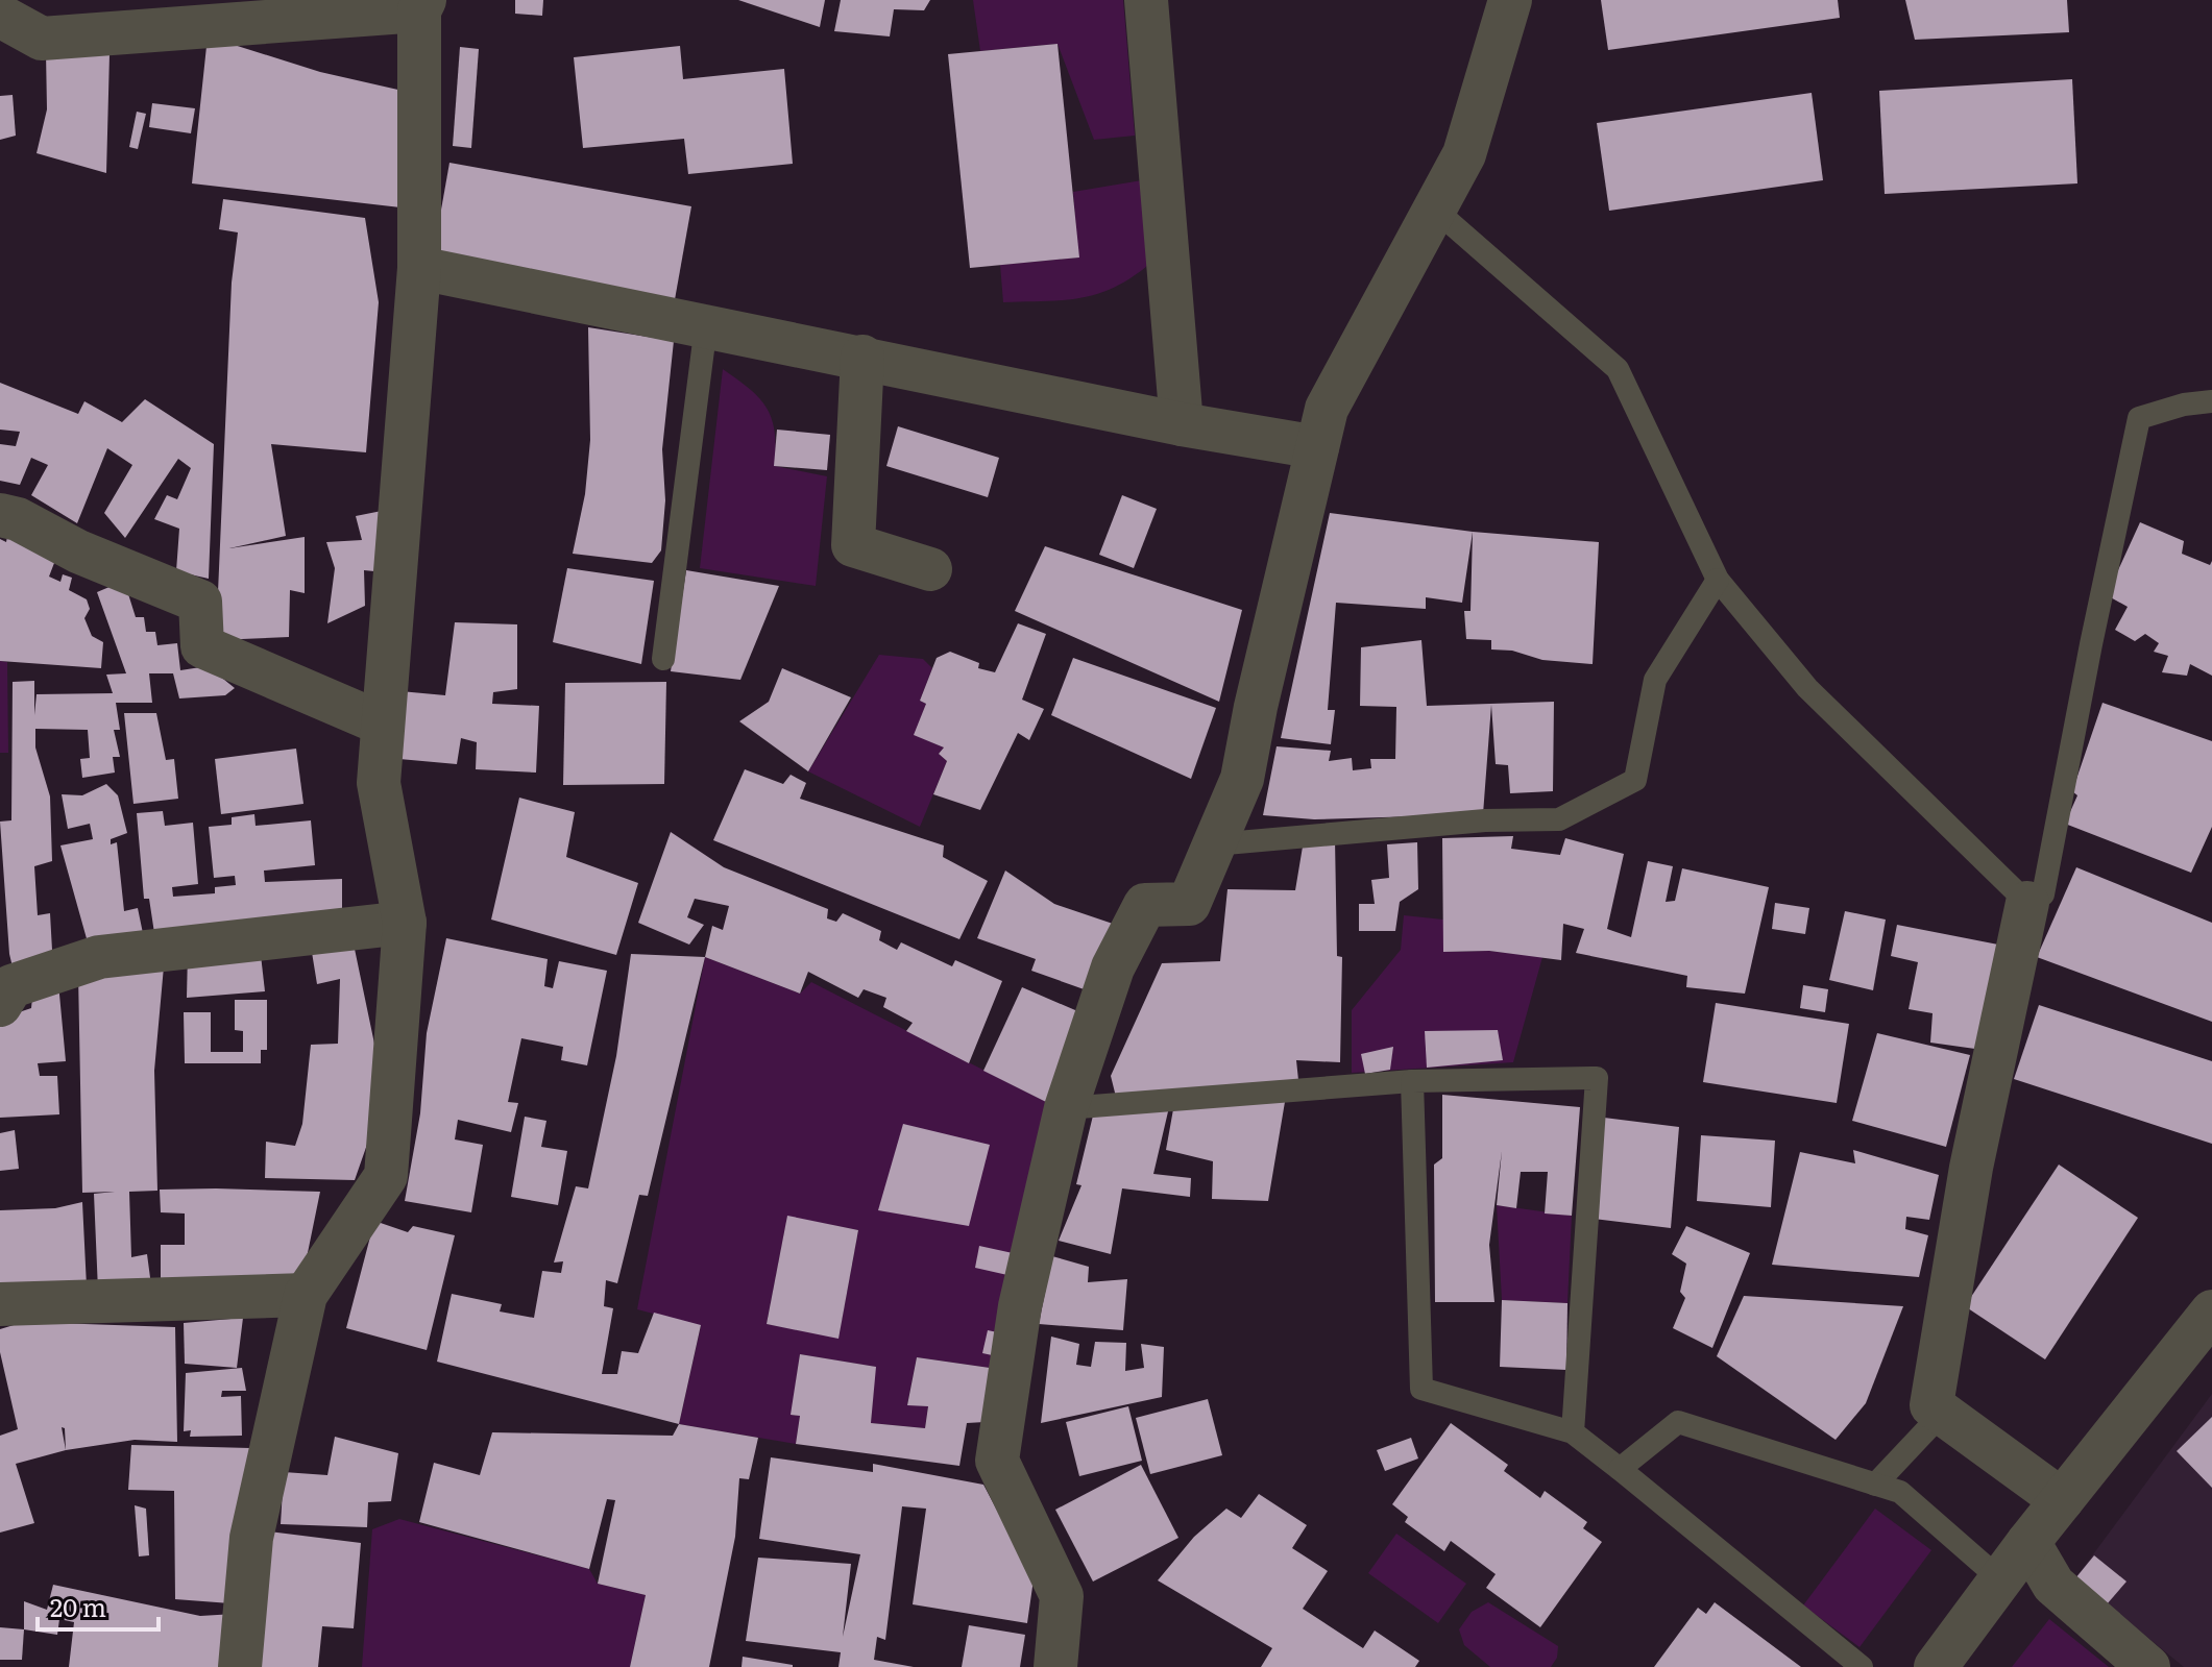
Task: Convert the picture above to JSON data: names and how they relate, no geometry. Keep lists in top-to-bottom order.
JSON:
{
  "scale_bar": "20 m"
}
